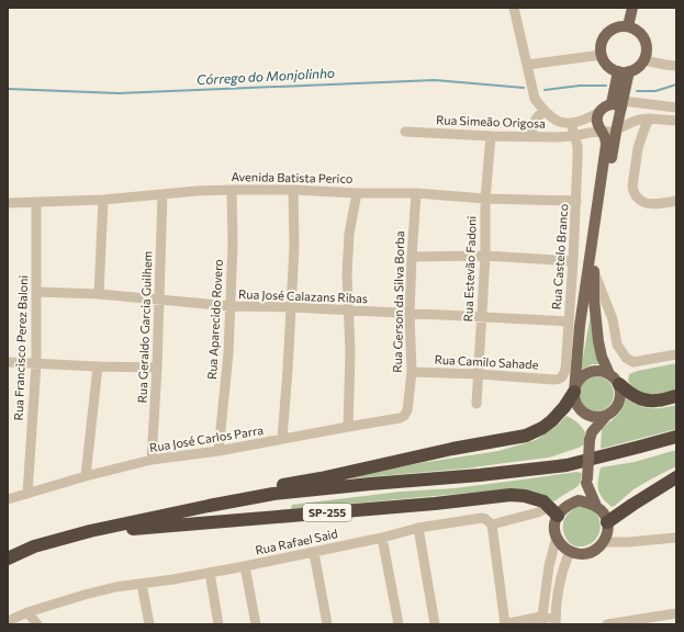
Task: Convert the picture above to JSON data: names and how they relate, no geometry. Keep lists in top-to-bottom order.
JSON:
{
  "streets": {
    "highway": ["SP-255"],
    "street": [
      "Rua Simeão Origosa",
      "Avenida Batista Perico",
      "Rua Castelo Branco",
      "Rua Estevão Fadoni",
      "Rua José Calazans Ribas",
      "Rua Gerson da Silva Borba",
      "Rua Aparecido Rovero",
      "Rua Geraldo Garcia Guilhem",
      "Rua Francisco Perez Baloni",
      "Rua Camilo Sahade",
      "Rua José Carlos Parra",
      "Rua Rafael Said"
    ]
  },
  "crossings": [
    ["Rua Simeão Origosa", "Rua Castelo Branco"],
    ["Rua Simeão Origosa", "Rua Estevão Fadoni"],
    ["Avenida Batista Perico", "Rua Castelo Branco"],
    ["Avenida Batista Perico", "Rua Estevão Fadoni"],
    ["Avenida Batista Perico", "Rua Gerson da Silva Borba"],
    ["Avenida Batista Perico", "Rua Aparecido Rovero"],
    ["Avenida Batista Perico", "Rua Geraldo Garcia Guilhem"],
    ["Avenida Batista Perico", "Rua Francisco Perez Baloni"],
    ["Rua Castelo Branco", "Rua José Calazans Ribas"],
    ["Rua Castelo Branco", "Rua Camilo Sahade"],
    ["Rua Estevão Fadoni", "Rua José Calazans Ribas"],
    ["Rua Estevão Fadoni", "Rua Camilo Sahade"],
    ["Rua José Calazans Ribas", "Rua Gerson da Silva Borba"],
    ["Rua José Calazans Ribas", "Rua Aparecido Rovero"],
    ["Rua José Calazans Ribas", "Rua Geraldo Garcia Guilhem"],
    ["Rua José Calazans Ribas", "Rua Francisco Perez Baloni"],
    ["Rua Gerson da Silva Borba", "Rua Camilo Sahade"],
    ["Rua Gerson da Silva Borba", "Rua José Carlos Parra"],
    ["Rua Aparecido Rovero", "Rua José Carlos Parra"],
    ["Rua Geraldo Garcia Guilhem", "Rua José Carlos Parra"],
    ["Rua Francisco Perez Baloni", "Rua José Carlos Parra"]
  ],
  "water": ["Córrego do Monjolinho"]
}
